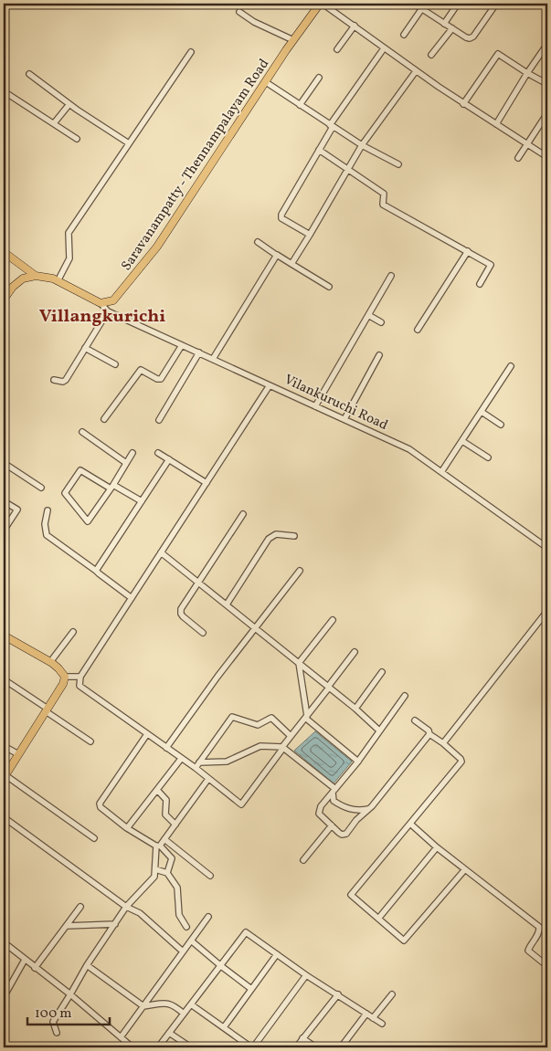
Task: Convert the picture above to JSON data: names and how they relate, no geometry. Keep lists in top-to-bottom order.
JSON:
{
  "streets": {
    "main road": ["Saravanampatty - Thennampalayam Road"],
    "street": ["Vilankuruchi Road"]
  },
  "crossings": [
    ["Saravanampatty - Thennampalayam Road", "Vilankuruchi Road"]
  ],
  "districts": ["Villangkurichi"],
  "scale_bar": "100 m"
}
